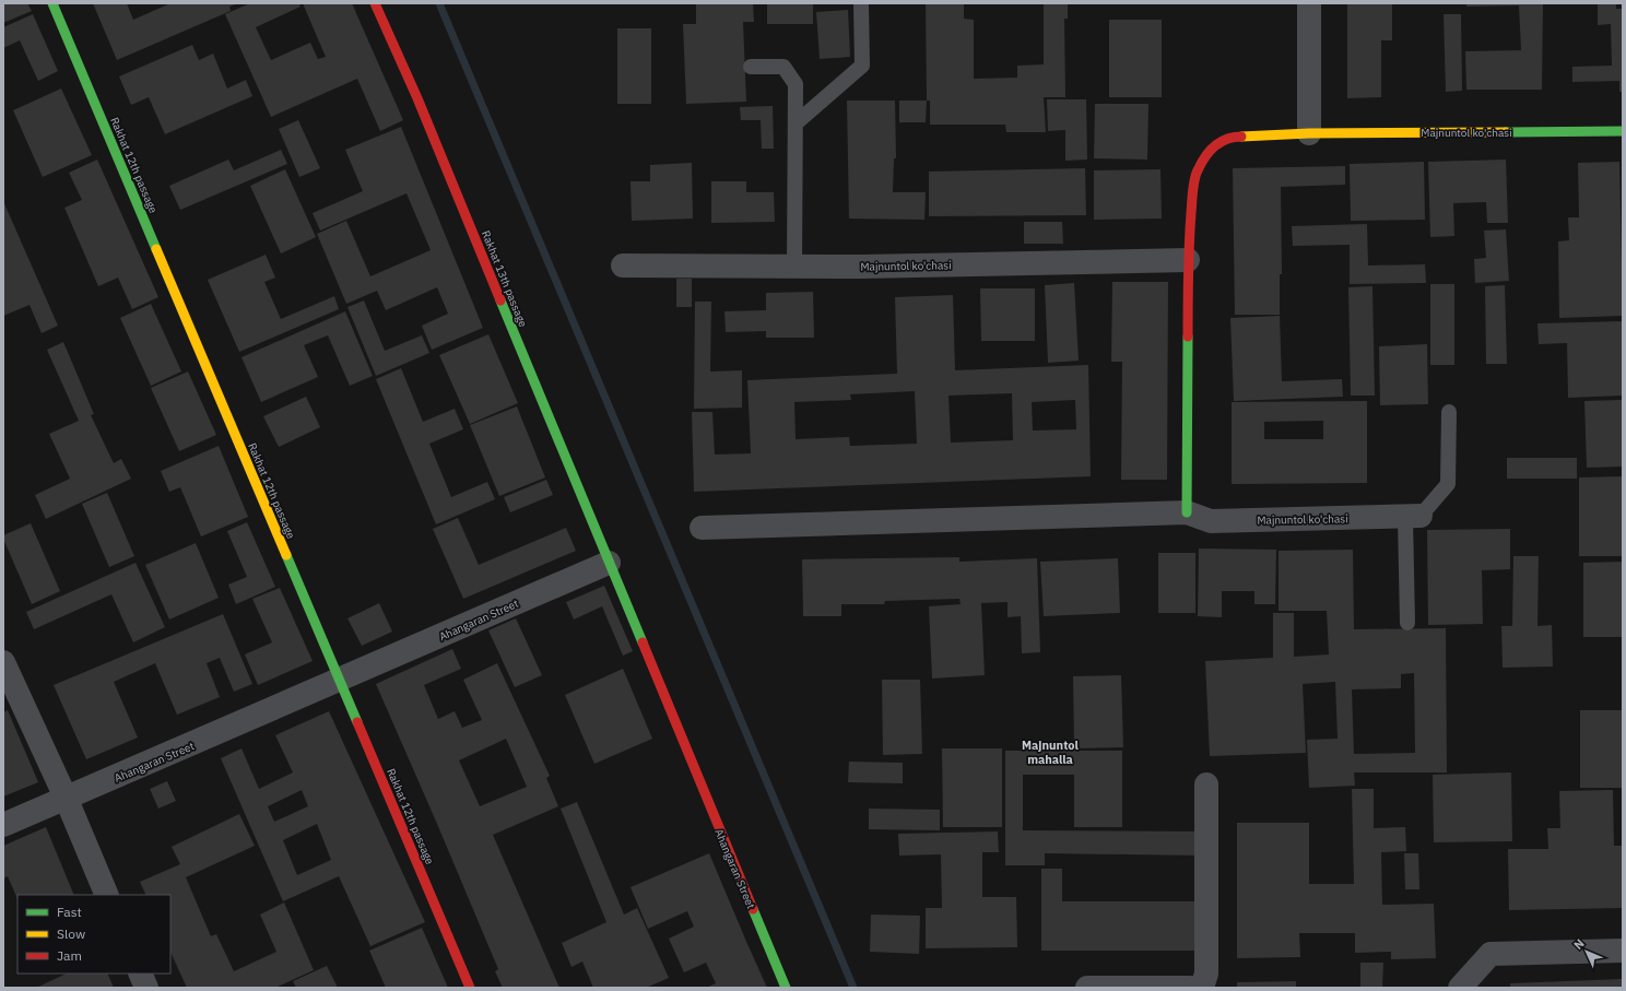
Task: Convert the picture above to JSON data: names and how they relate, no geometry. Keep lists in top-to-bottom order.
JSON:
{
  "streets": {
    "street": [
      "Majnuntol ko'chasi",
      "Rakhat 12th passage",
      "Rakhat 13th passage",
      "Ahangaran Street"
    ]
  },
  "crossings": [
    ["Rakhat 12th passage", "Ahangaran Street"],
    ["Rakhat 13th passage", "Ahangaran Street"]
  ],
  "districts": ["Majnuntol mahalla"],
  "legend": ["Fast", "Slow", "Jam"],
  "north": "top left"
}
